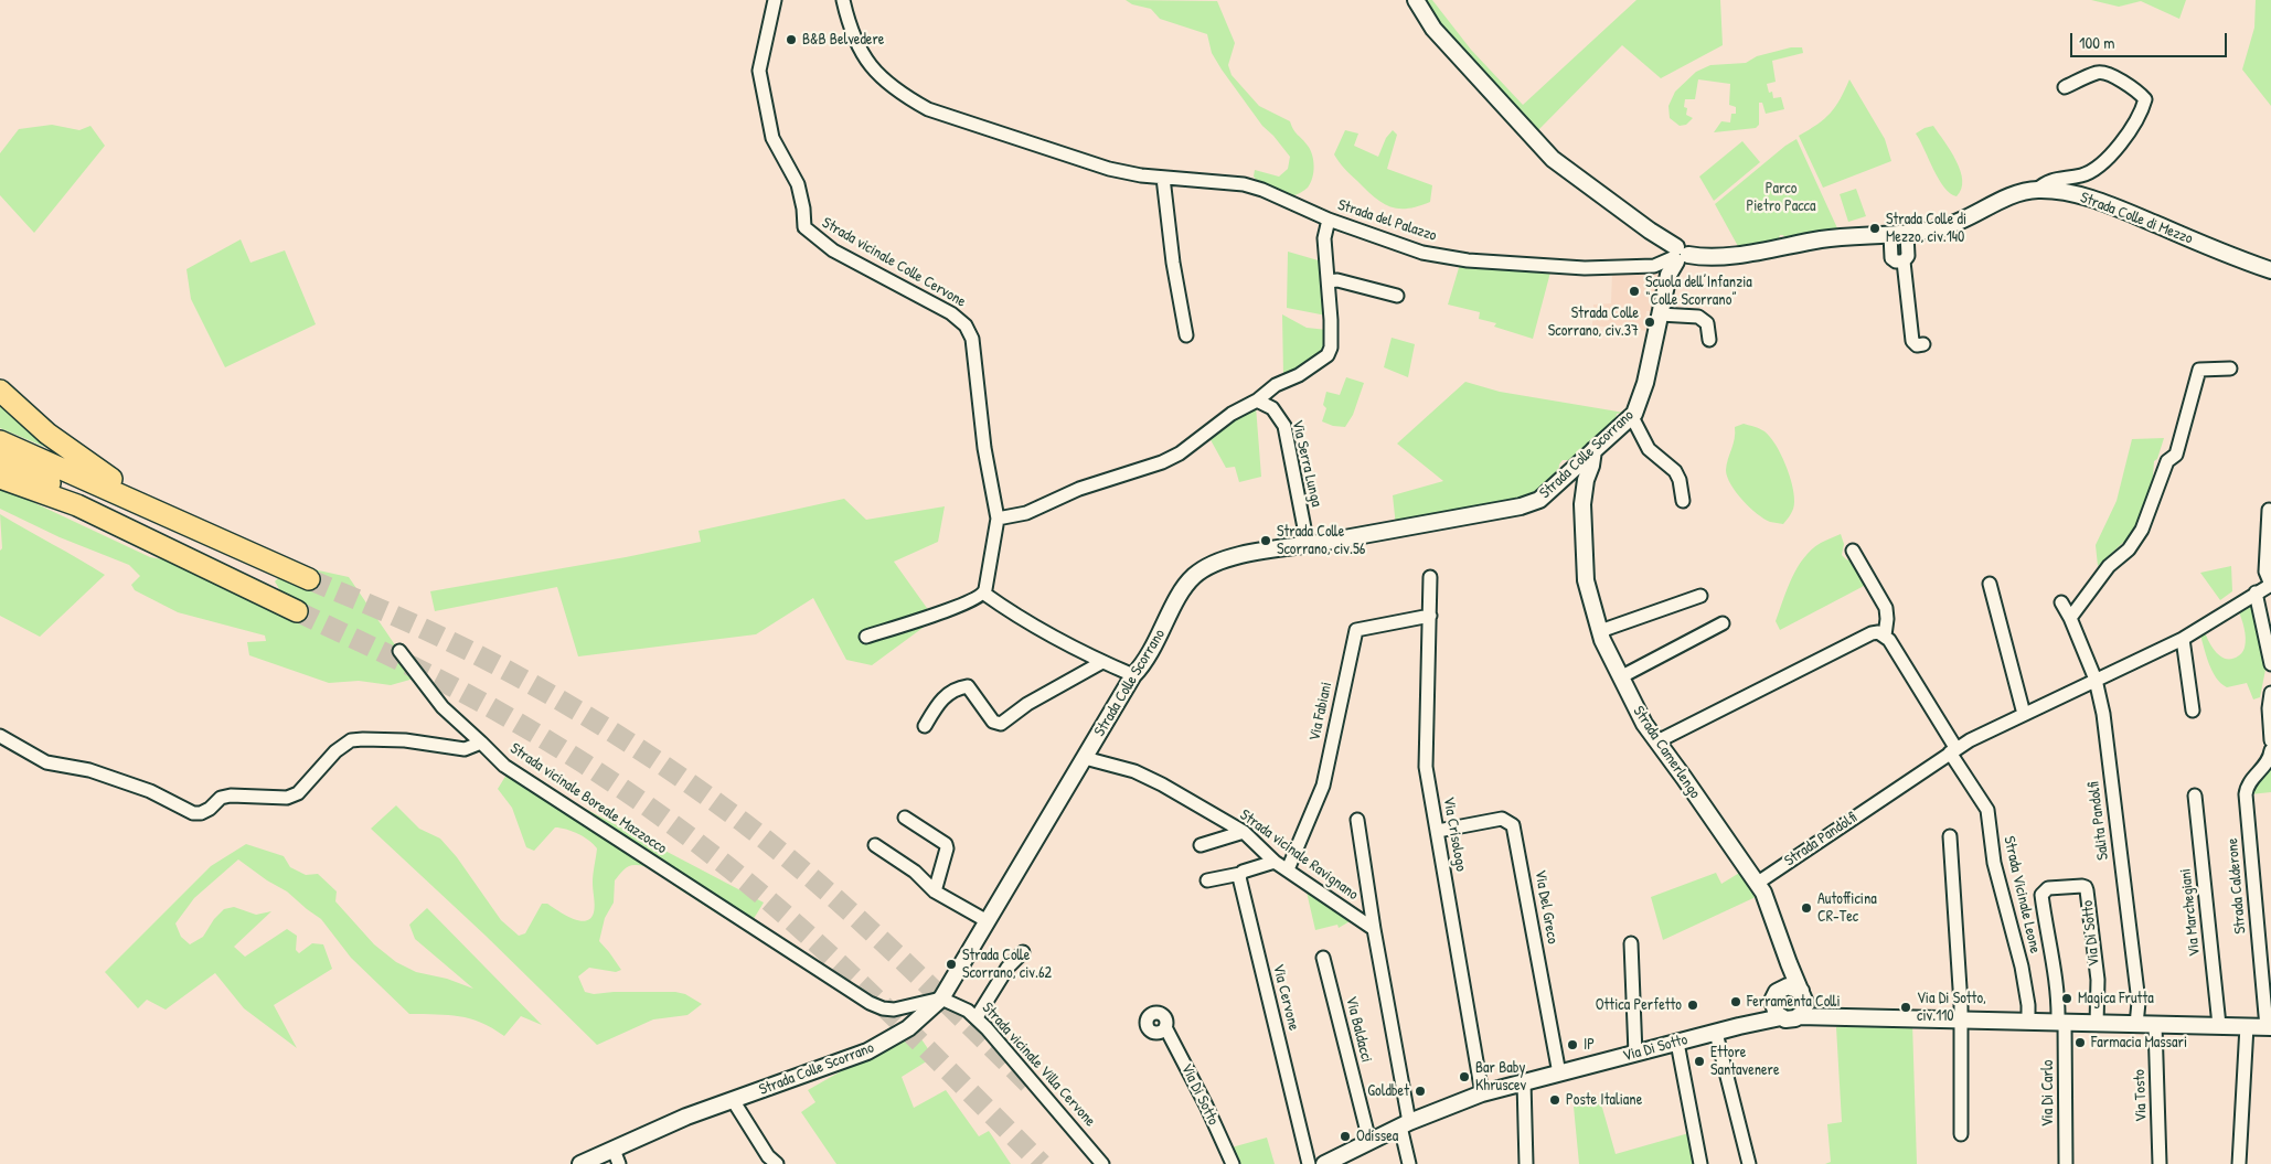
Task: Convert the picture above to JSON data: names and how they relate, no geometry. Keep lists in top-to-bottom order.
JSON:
{
  "streets": {
    "street": [
      "Strada Colle di Mezzo",
      "Strada del Palazzo",
      "Strada vicinale Colle Cervone",
      "Strada Colle Scorrano",
      "Via Serra Lunga",
      "Via Fabiani",
      "Strada Camerlengo",
      "Strada vicinale Boreale Mazzocco",
      "Salita Pandolfi",
      "Via Crisologo",
      "Strada Pandolfi",
      "Strada vicinale Ravignano",
      "Strada Calderone",
      "Strada Vicinale Leone",
      "Via Del Greco",
      "Via Marchegiani",
      "Via Di Sotto",
      "Via Cervone",
      "Via Baldacci",
      "Strada vicinale Villa Cervone",
      "Via Di Carlo",
      "Via Tosto"
    ]
  },
  "crossings": [
    ["Strada Colle di Mezzo", "Strada del Palazzo"],
    ["Strada Colle di Mezzo", "Strada Colle Scorrano"],
    ["Strada del Palazzo", "Strada Colle Scorrano"],
    ["Strada Colle Scorrano", "Via Serra Lunga"],
    ["Strada Colle Scorrano", "Strada Camerlengo"],
    ["Strada Colle Scorrano", "Strada vicinale Boreale Mazzocco"],
    ["Strada Colle Scorrano", "Strada vicinale Ravignano"],
    ["Strada Colle Scorrano", "Strada vicinale Villa Cervone"],
    ["Via Fabiani", "Via Crisologo"],
    ["Via Fabiani", "Strada vicinale Ravignano"],
    ["Strada Camerlengo", "Strada Pandolfi"],
    ["Strada vicinale Boreale Mazzocco", "Strada vicinale Villa Cervone"],
    ["Salita Pandolfi", "Strada Pandolfi"],
    ["Via Crisologo", "Via Del Greco"],
    ["Via Crisologo", "Via Di Sotto"],
    ["Strada Pandolfi", "Strada Vicinale Leone"],
    ["Via Del Greco", "Via Di Sotto"],
    ["Via Di Sotto", "Via Baldacci"],
    ["Via Di Sotto", "Via Di Carlo"]
  ],
  "parks": ["Parco Pietro Pacca"],
  "places": [
    "B&B Belvedere",
    "Strada Colle di Mezzo, civ.140",
    "Scuola dell’Infanzia “Colle Scorrano”",
    "Strada Colle Scorrano, civ.37",
    "Strada Colle Scorrano, civ.56",
    "Autofficina CR-Tec",
    "Strada Colle Scorrano, civ.62",
    "Magica Frutta",
    "Ferramenta Colli",
    "Ottica Perfetto",
    "Via Di Sotto, civ.110",
    "Farmacia Massari",
    "IP",
    "Ettore Santavenere",
    "Bar Baby Khruscev",
    "Goldbet",
    "Poste Italiane",
    "Odissea"
  ],
  "scale_bar": "100 m"
}
